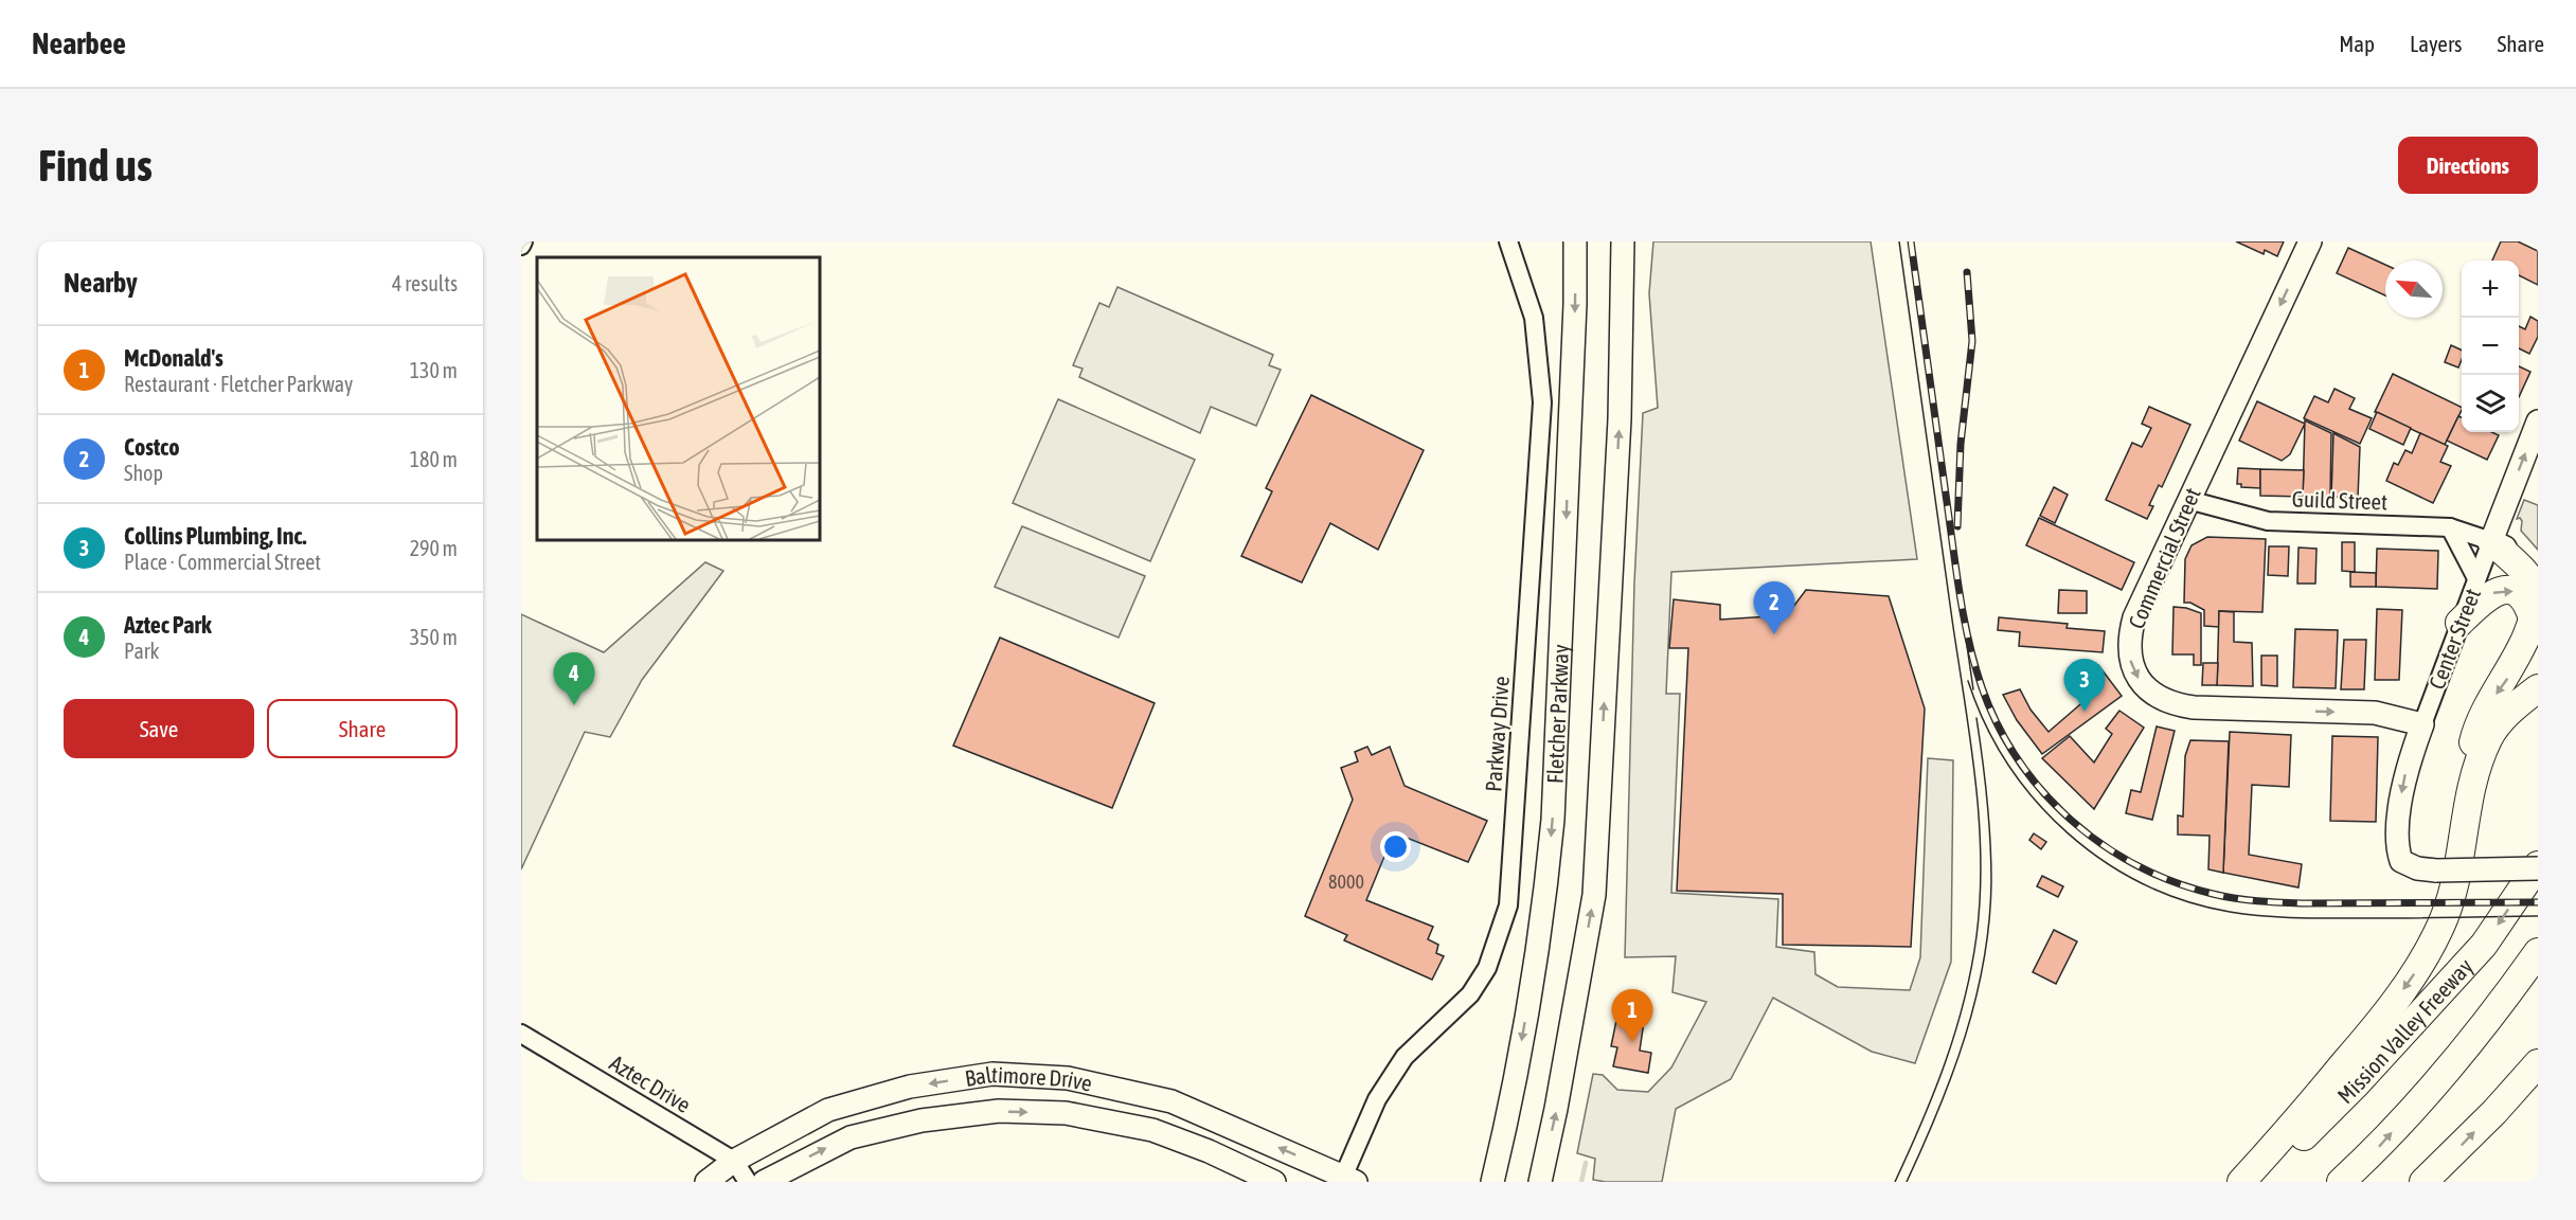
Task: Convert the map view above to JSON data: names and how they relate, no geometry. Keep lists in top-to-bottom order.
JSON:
{
  "streets": {
    "highway": ["Mission Valley Freeway"],
    "main road": [
      "Commercial Street",
      "Center Street",
      "Fletcher Parkway",
      "Baltimore Drive"
    ],
    "street": ["Guild Street", "Parkway Drive", "Aztec Drive"]
  },
  "crossings": [
    ["Guild Street", "Commercial Street"],
    ["Guild Street", "Center Street"],
    ["Commercial Street", "Center Street"],
    ["Center Street", "Mission Valley Freeway"],
    ["Parkway Drive", "Baltimore Drive"],
    ["Baltimore Drive", "Aztec Drive"]
  ],
  "house_numbers": ["8000"],
  "north": "top left",
  "page": {
    "header": "Nearbee",
    "nav": ["Map", "Layers", "Share"],
    "buttons": [
      "Directions",
      ["Save", "Share"]
    ],
    "title": "Find us",
    "heading": ["Nearby", "4 results"],
    "map_buttons": ["+", "−"],
    "list": [
      {
        "mark": "1",
        "name": "McDonald's",
        "note": "Restaurant · Fletcher Parkway",
        "value": "130 m"
      },
      {
        "mark": "2",
        "name": "Costco",
        "note": "Shop",
        "value": "180 m"
      },
      {
        "mark": "3",
        "name": "Collins Plumbing, Inc.",
        "note": "Place · Commercial Street",
        "value": "290 m"
      },
      {
        "mark": "4",
        "name": "Aztec Park",
        "note": "Park",
        "value": "350 m"
      }
    ],
    "pins": [
      "2",
      "4",
      "3",
      "1"
    ]
  }
}
